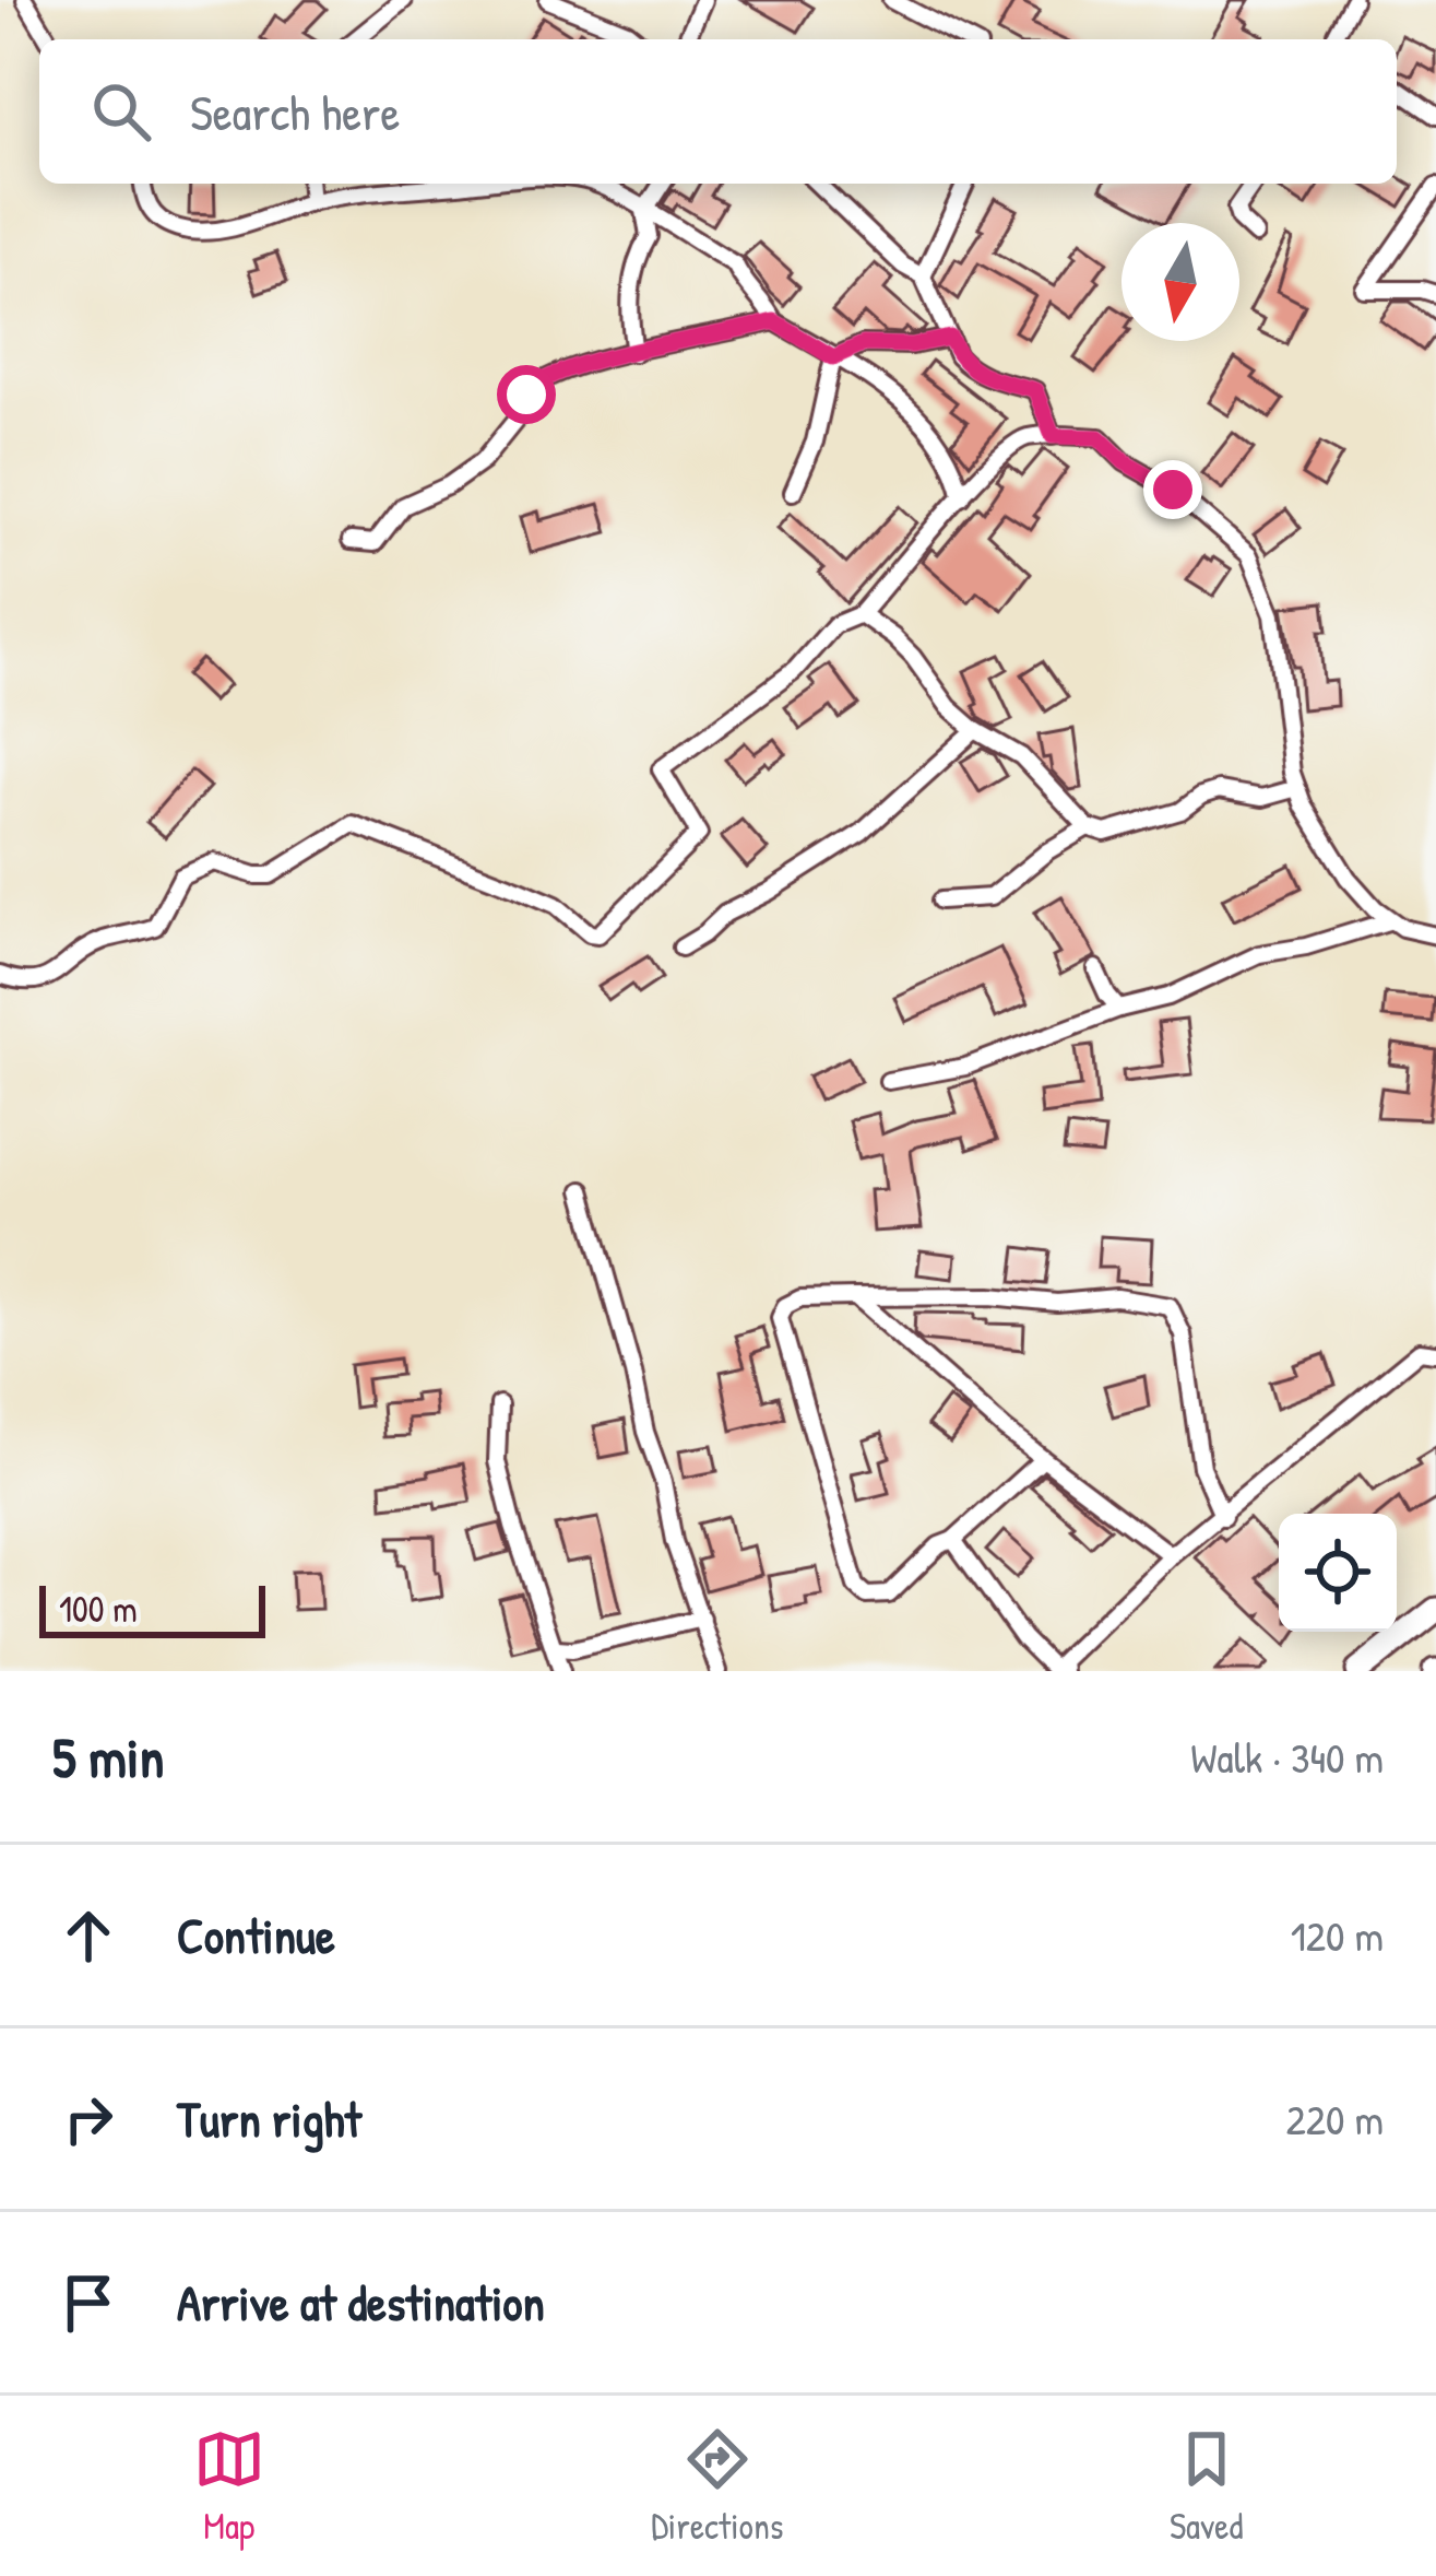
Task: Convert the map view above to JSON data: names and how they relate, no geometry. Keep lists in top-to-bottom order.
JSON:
{
  "scale_bar": "100 m",
  "north": "bottom",
  "page": {
    "search": "Search here",
    "scale": "100 m",
    "heading": ["5 min", "Walk · 340 m"],
    "list": [
      ["Continue", "120 m"],
      ["Turn right", "220 m"],
      "Arrive at destination"
    ],
    "nav": ["Map", "Directions", "Saved"]
  }
}
